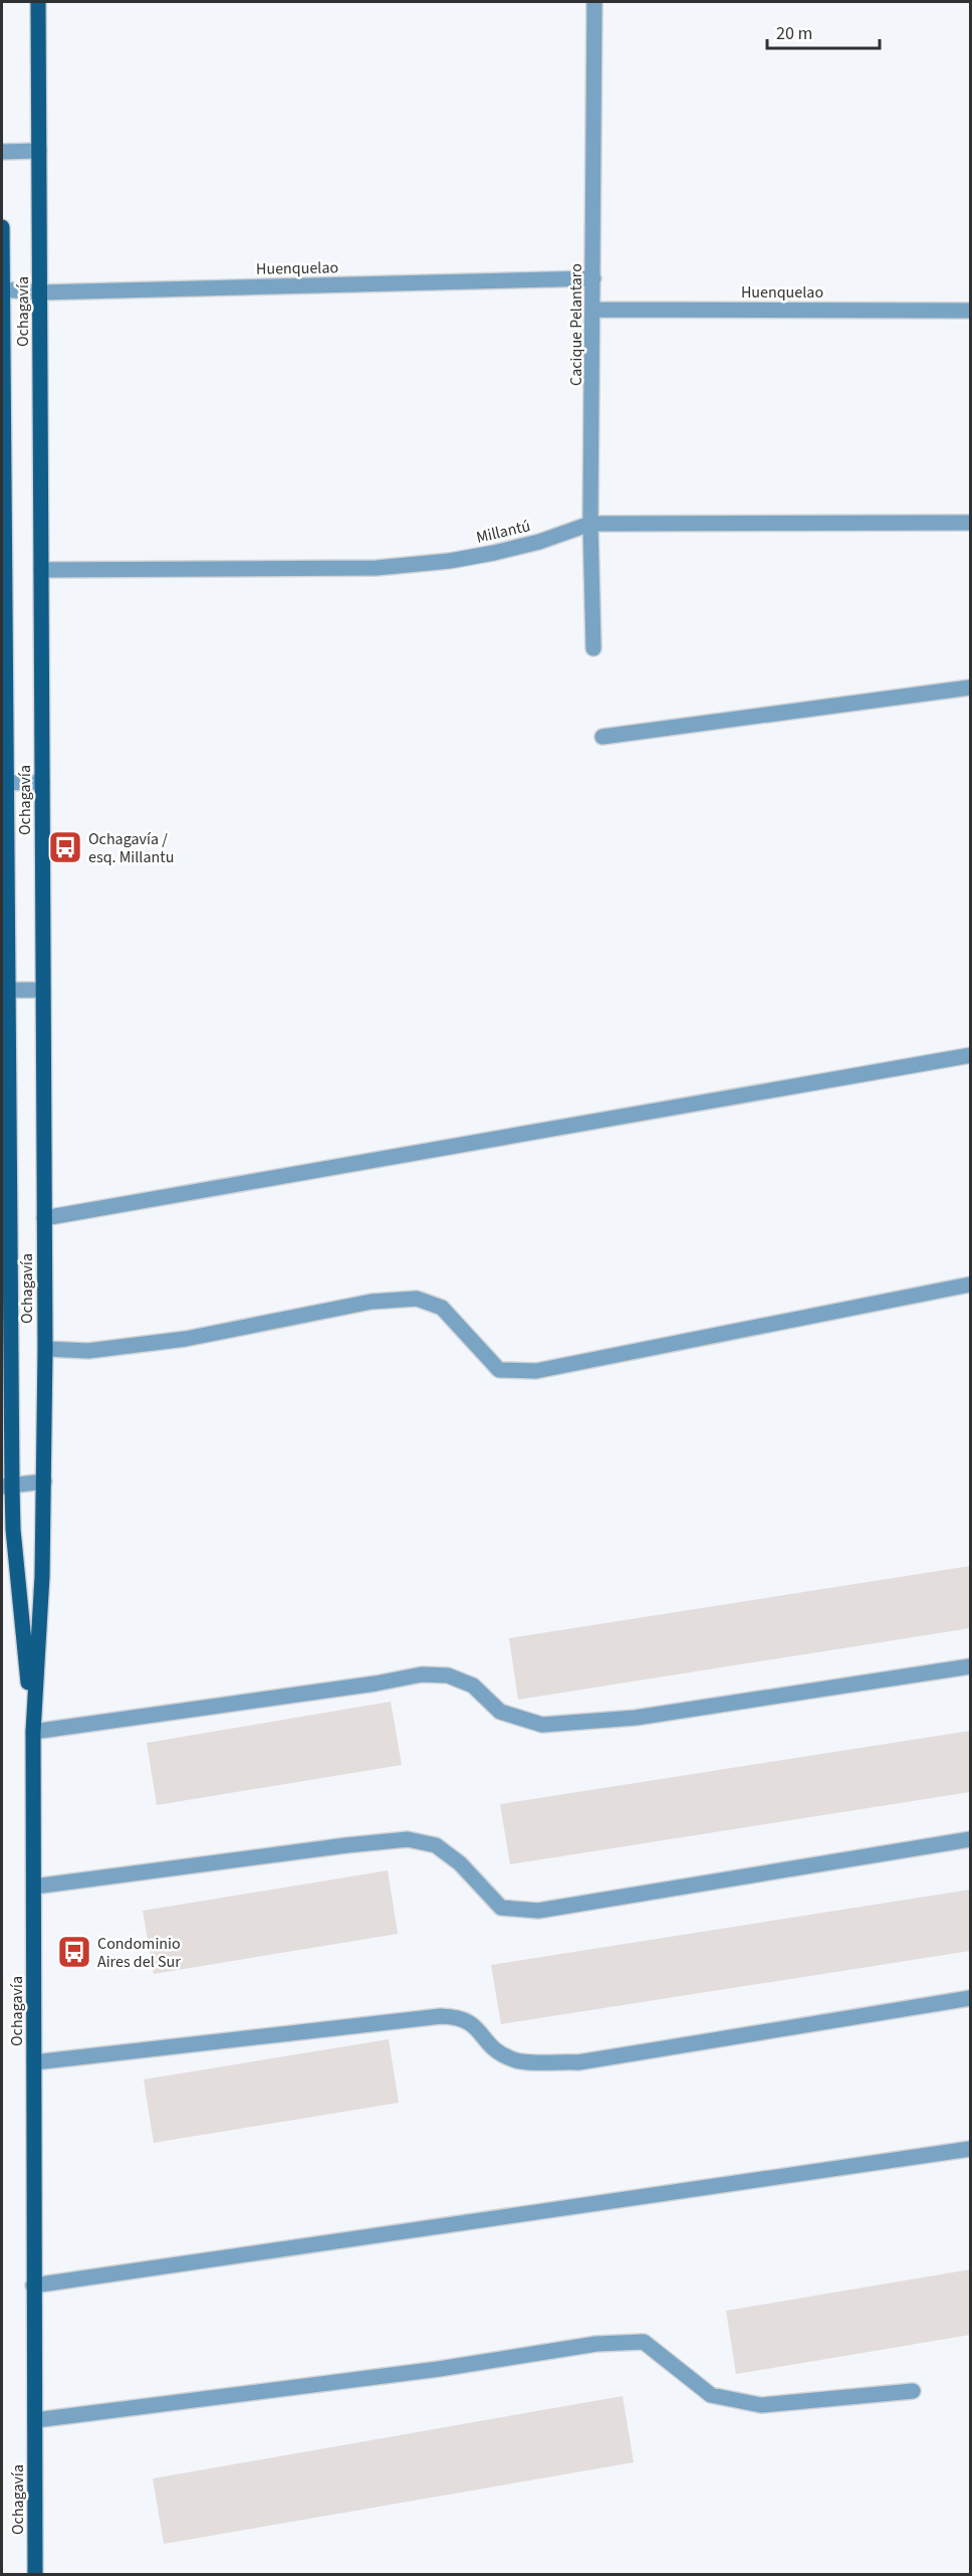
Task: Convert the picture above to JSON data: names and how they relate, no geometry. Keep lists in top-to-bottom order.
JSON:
{
  "streets": {
    "main road": ["Ochagavía"],
    "street": ["Huenquelao", "Cacique Pelantaro", "Millantú"]
  },
  "crossings": [
    ["Huenquelao", "Ochagavía"],
    ["Huenquelao", "Cacique Pelantaro"],
    ["Ochagavía", "Millantú"],
    ["Cacique Pelantaro", "Millantú"]
  ],
  "places": {
    "bus stop": ["Ochagavía / esq. Millantu", "Condominio Aires del Sur"]
  },
  "scale_bar": "20 m"
}
